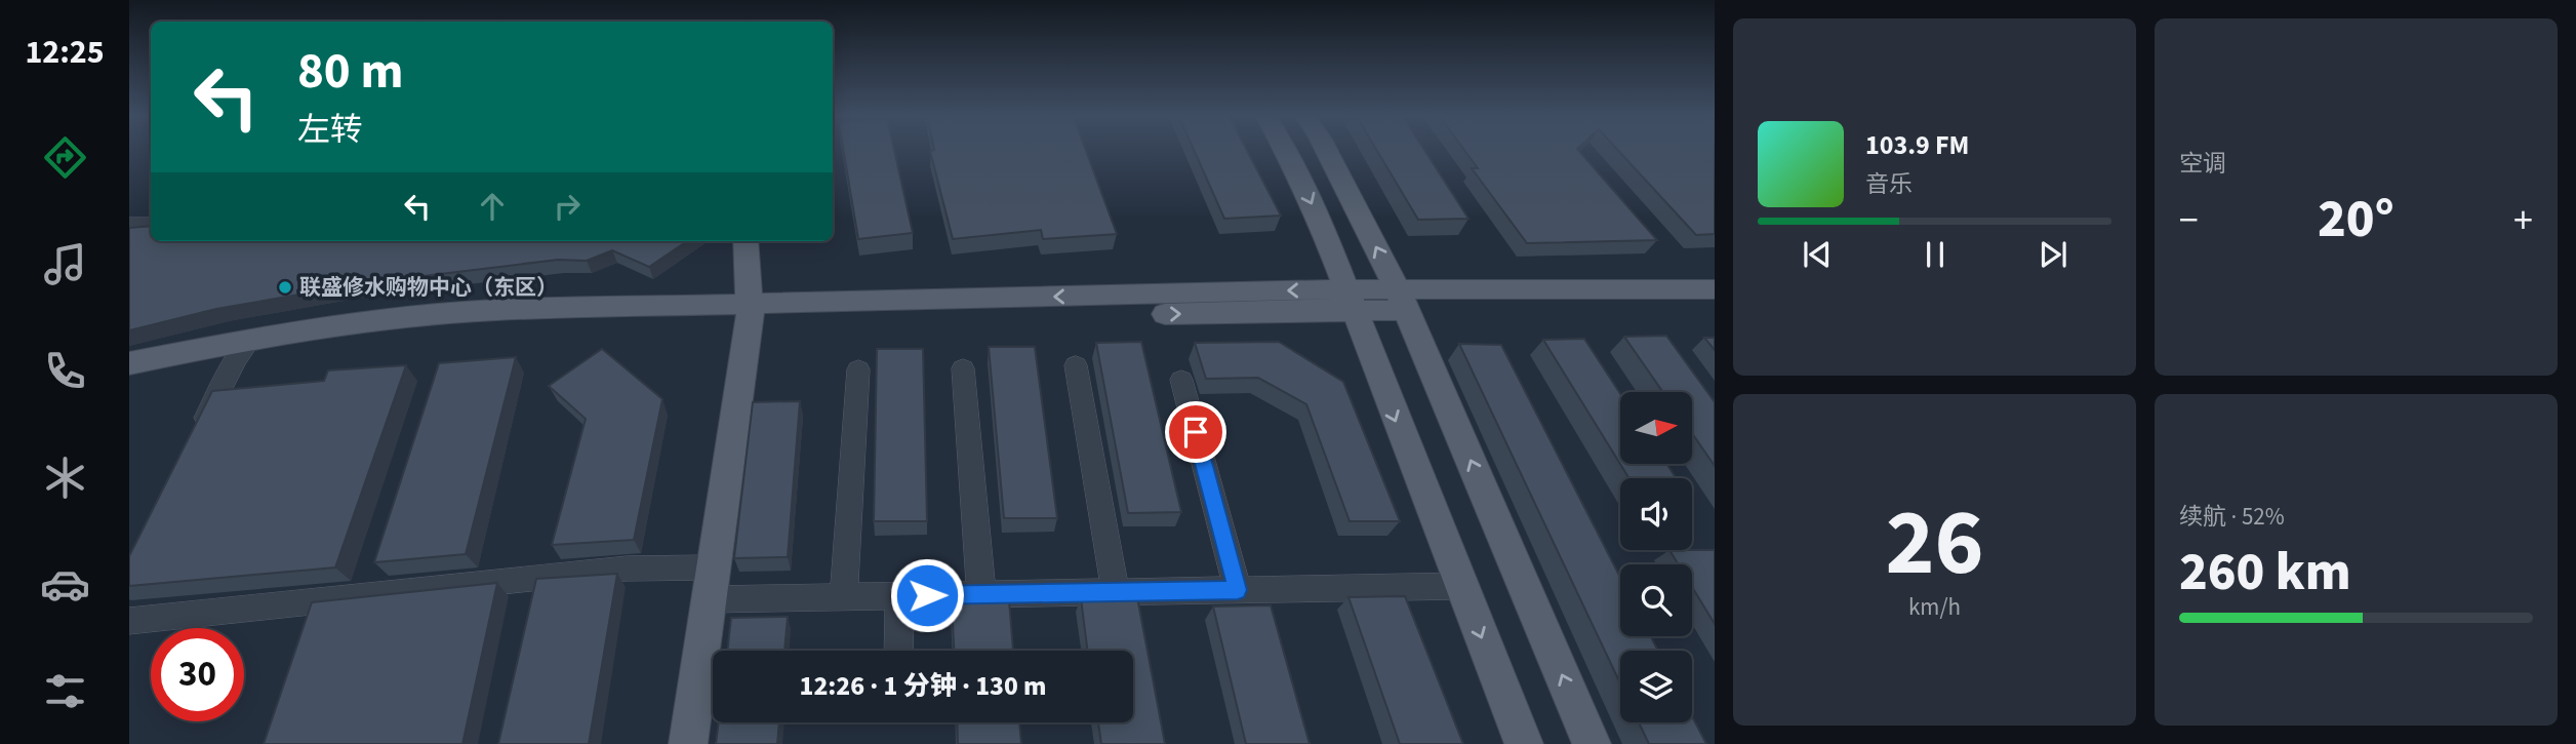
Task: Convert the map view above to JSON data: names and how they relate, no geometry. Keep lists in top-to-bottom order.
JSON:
{
  "places": ["联盛修水购物中心（东区）"],
  "north": "right",
  "page": {
    "tabs": "12:25",
    "tile": [
      "空调",
      ["26", "km/h"],
      ["续航 · 52%", "260 km"]
    ],
    "turn": ["80 m", "左转"],
    "song": ["103.9 FM", "音乐"],
    "heat": ["−", "20°", "+"],
    "limit": "30",
    "trip": "12:26 · 1 分钟 · 130 m"
  }
}
